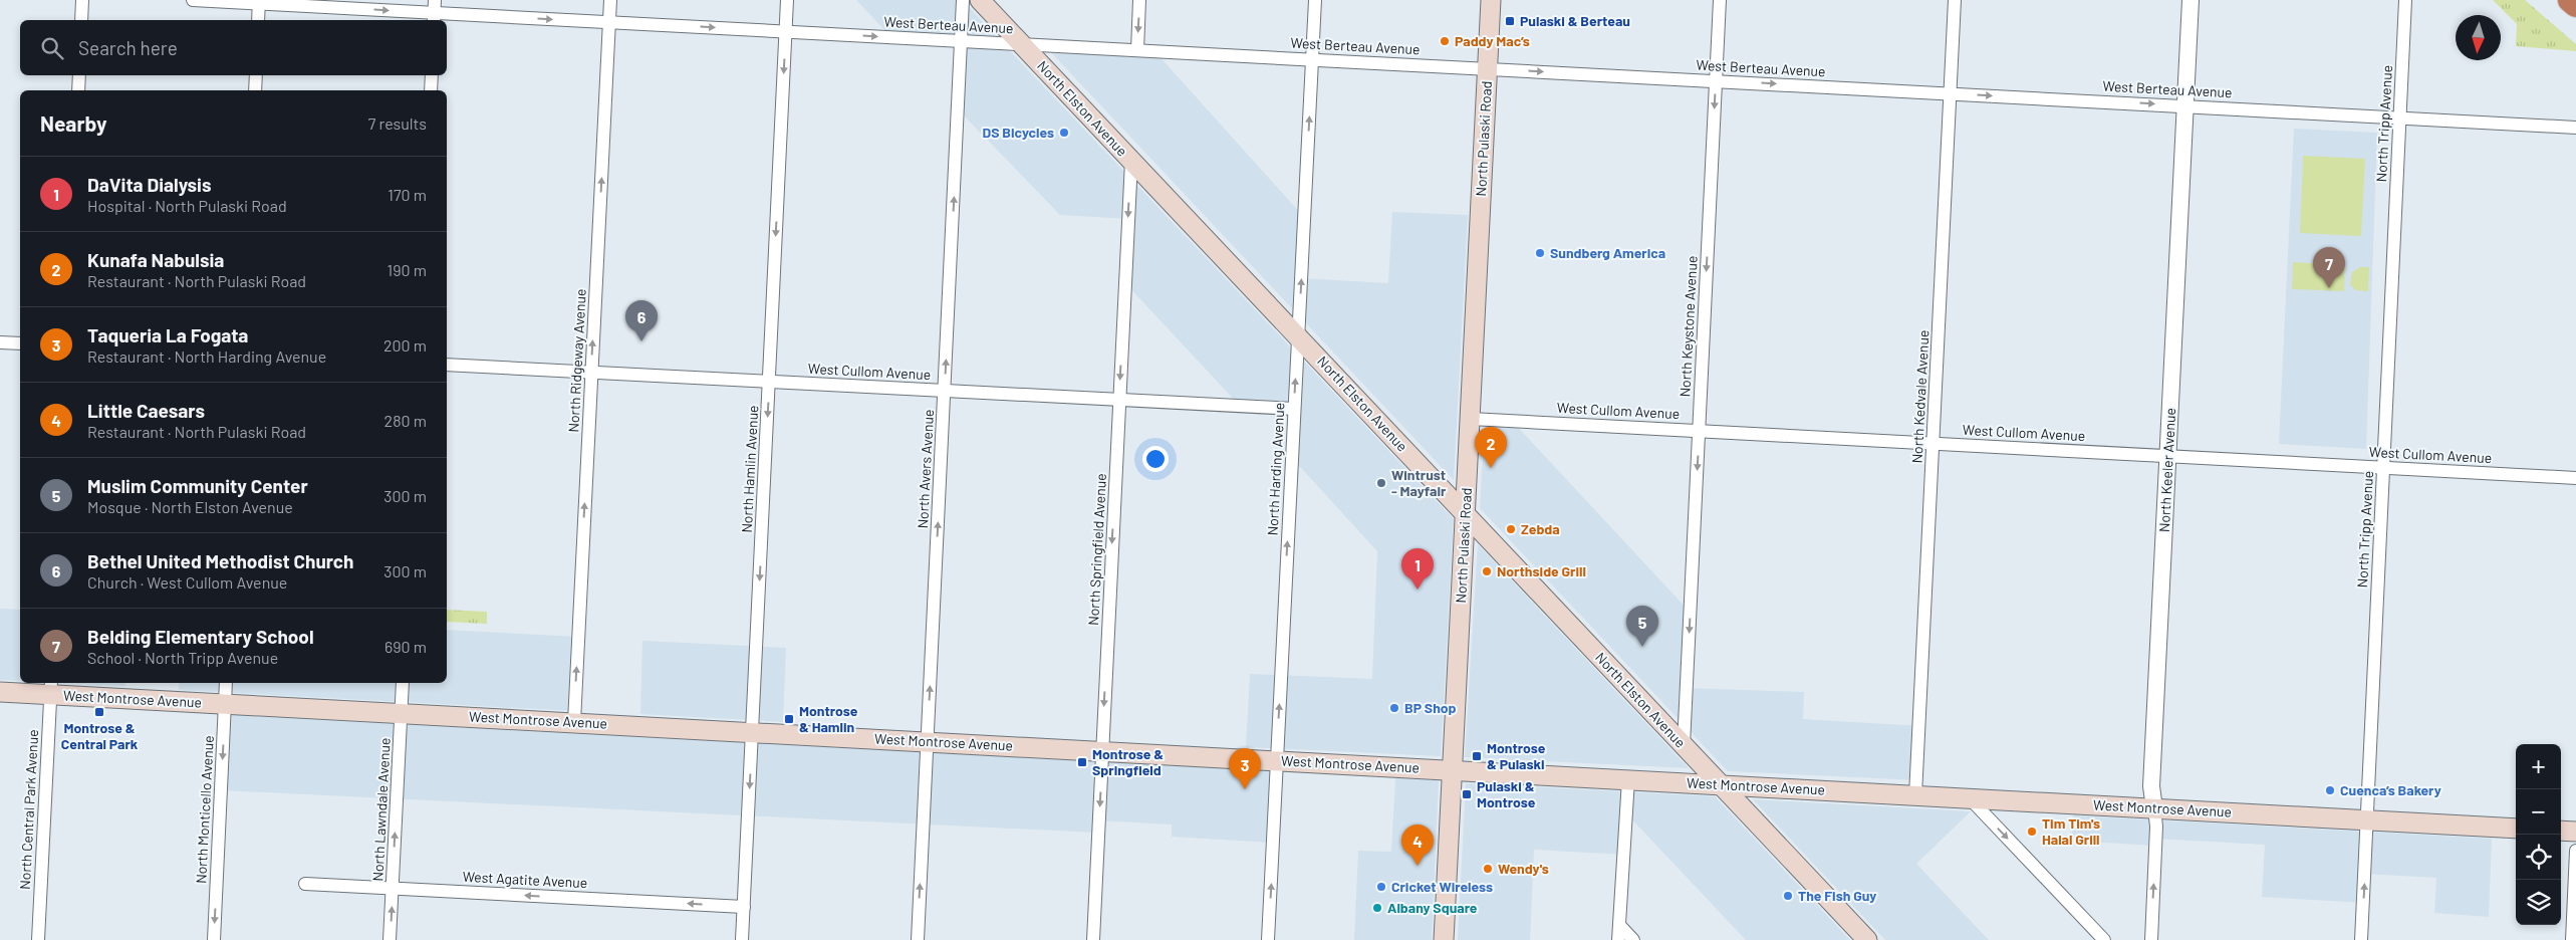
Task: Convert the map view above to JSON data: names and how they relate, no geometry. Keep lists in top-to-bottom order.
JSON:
{
  "streets": {
    "main road": ["North Elston Avenue", "North Pulaski Road", "West Montrose Avenue"],
    "street": [
      "West Berteau Avenue",
      "North Tripp Avenue",
      "North Keystone Avenue",
      "North Ridgeway Avenue",
      "West Cullom Avenue",
      "North Kedvale Avenue",
      "North Hamlin Avenue",
      "North Avers Avenue",
      "North Harding Avenue",
      "North Keeler Avenue",
      "North Springfield Avenue",
      "North Central Park Avenue",
      "North Monticello Avenue",
      "North Lawndale Avenue",
      "West Agatite Avenue"
    ]
  },
  "crossings": [
    ["West Berteau Avenue", "North Elston Avenue"],
    ["West Berteau Avenue", "North Tripp Avenue"],
    ["West Berteau Avenue", "North Pulaski Road"],
    ["West Berteau Avenue", "North Keystone Avenue"],
    ["West Berteau Avenue", "North Ridgeway Avenue"],
    ["West Berteau Avenue", "North Kedvale Avenue"],
    ["West Berteau Avenue", "North Hamlin Avenue"],
    ["West Berteau Avenue", "North Avers Avenue"],
    ["West Berteau Avenue", "North Harding Avenue"],
    ["West Berteau Avenue", "North Keeler Avenue"],
    ["North Elston Avenue", "North Pulaski Road"],
    ["North Elston Avenue", "North Keystone Avenue"],
    ["North Elston Avenue", "North Harding Avenue"],
    ["North Elston Avenue", "North Springfield Avenue"],
    ["North Elston Avenue", "West Montrose Avenue"],
    ["North Tripp Avenue", "West Cullom Avenue"],
    ["North Tripp Avenue", "West Montrose Avenue"],
    ["North Pulaski Road", "West Cullom Avenue"],
    ["North Pulaski Road", "West Montrose Avenue"],
    ["North Keystone Avenue", "West Cullom Avenue"],
    ["North Ridgeway Avenue", "West Cullom Avenue"],
    ["North Ridgeway Avenue", "West Montrose Avenue"],
    ["West Cullom Avenue", "North Kedvale Avenue"],
    ["West Cullom Avenue", "North Hamlin Avenue"],
    ["West Cullom Avenue", "North Avers Avenue"],
    ["West Cullom Avenue", "North Harding Avenue"],
    ["West Cullom Avenue", "North Keeler Avenue"],
    ["West Cullom Avenue", "North Springfield Avenue"],
    ["North Kedvale Avenue", "West Montrose Avenue"],
    ["North Hamlin Avenue", "West Montrose Avenue"],
    ["North Hamlin Avenue", "West Agatite Avenue"],
    ["North Avers Avenue", "West Montrose Avenue"],
    ["North Harding Avenue", "West Montrose Avenue"],
    ["North Keeler Avenue", "West Montrose Avenue"],
    ["North Springfield Avenue", "West Montrose Avenue"],
    ["West Montrose Avenue", "North Central Park Avenue"],
    ["West Montrose Avenue", "North Monticello Avenue"],
    ["West Montrose Avenue", "North Lawndale Avenue"],
    ["North Lawndale Avenue", "West Agatite Avenue"]
  ],
  "one_way": [
    "West Berteau Avenue",
    "North Keystone Avenue",
    "North Ridgeway Avenue",
    "North Hamlin Avenue",
    "North Avers Avenue",
    "North Harding Avenue",
    "North Springfield Avenue",
    "North Monticello Avenue",
    "North Lawndale Avenue",
    "West Agatite Avenue"
  ],
  "places": {
    "transit": [
      "Pulaski & Berteau",
      "Montrose & Central Park",
      "Montrose & Hamlin",
      "Montrose & Pulaski",
      "Montrose & Springfield",
      "Pulaski & Montrose"
    ],
    "other": [
      "Paddy Mac’s",
      "DS Bicycles",
      "Sundberg America",
      "Wintrust - Mayfair",
      "Zebda",
      "Northside Grill",
      "BP Shop",
      "Cuenca’s Bakery",
      "Tim Tim's Halal Grill",
      "Wendy's",
      "Cricket Wireless",
      "The Fish Guy",
      "Albany Square"
    ]
  },
  "north": "bottom",
  "page": {
    "search": "Search here",
    "heading": ["Nearby", "7 results"],
    "list": [
      {
        "mark": "1",
        "name": "DaVita Dialysis",
        "note": "Hospital · North Pulaski Road",
        "value": "170 m"
      },
      {
        "mark": "2",
        "name": "Kunafa Nabulsia",
        "note": "Restaurant · North Pulaski Road",
        "value": "190 m"
      },
      {
        "mark": "3",
        "name": "Taqueria La Fogata",
        "note": "Restaurant · North Harding Avenue",
        "value": "200 m"
      },
      {
        "mark": "4",
        "name": "Little Caesars",
        "note": "Restaurant · North Pulaski Road",
        "value": "280 m"
      },
      {
        "mark": "5",
        "name": "Muslim Community Center",
        "note": "Mosque · North Elston Avenue",
        "value": "300 m"
      },
      {
        "mark": "6",
        "name": "Bethel United Methodist Church",
        "note": "Church · West Cullom Avenue",
        "value": "300 m"
      },
      {
        "mark": "7",
        "name": "Belding Elementary School",
        "note": "School · North Tripp Avenue",
        "value": "690 m"
      }
    ],
    "pins": [
      "7",
      "6",
      "2",
      "1",
      "5",
      "3",
      "4"
    ],
    "map_buttons": ["+", "−"]
  }
}
